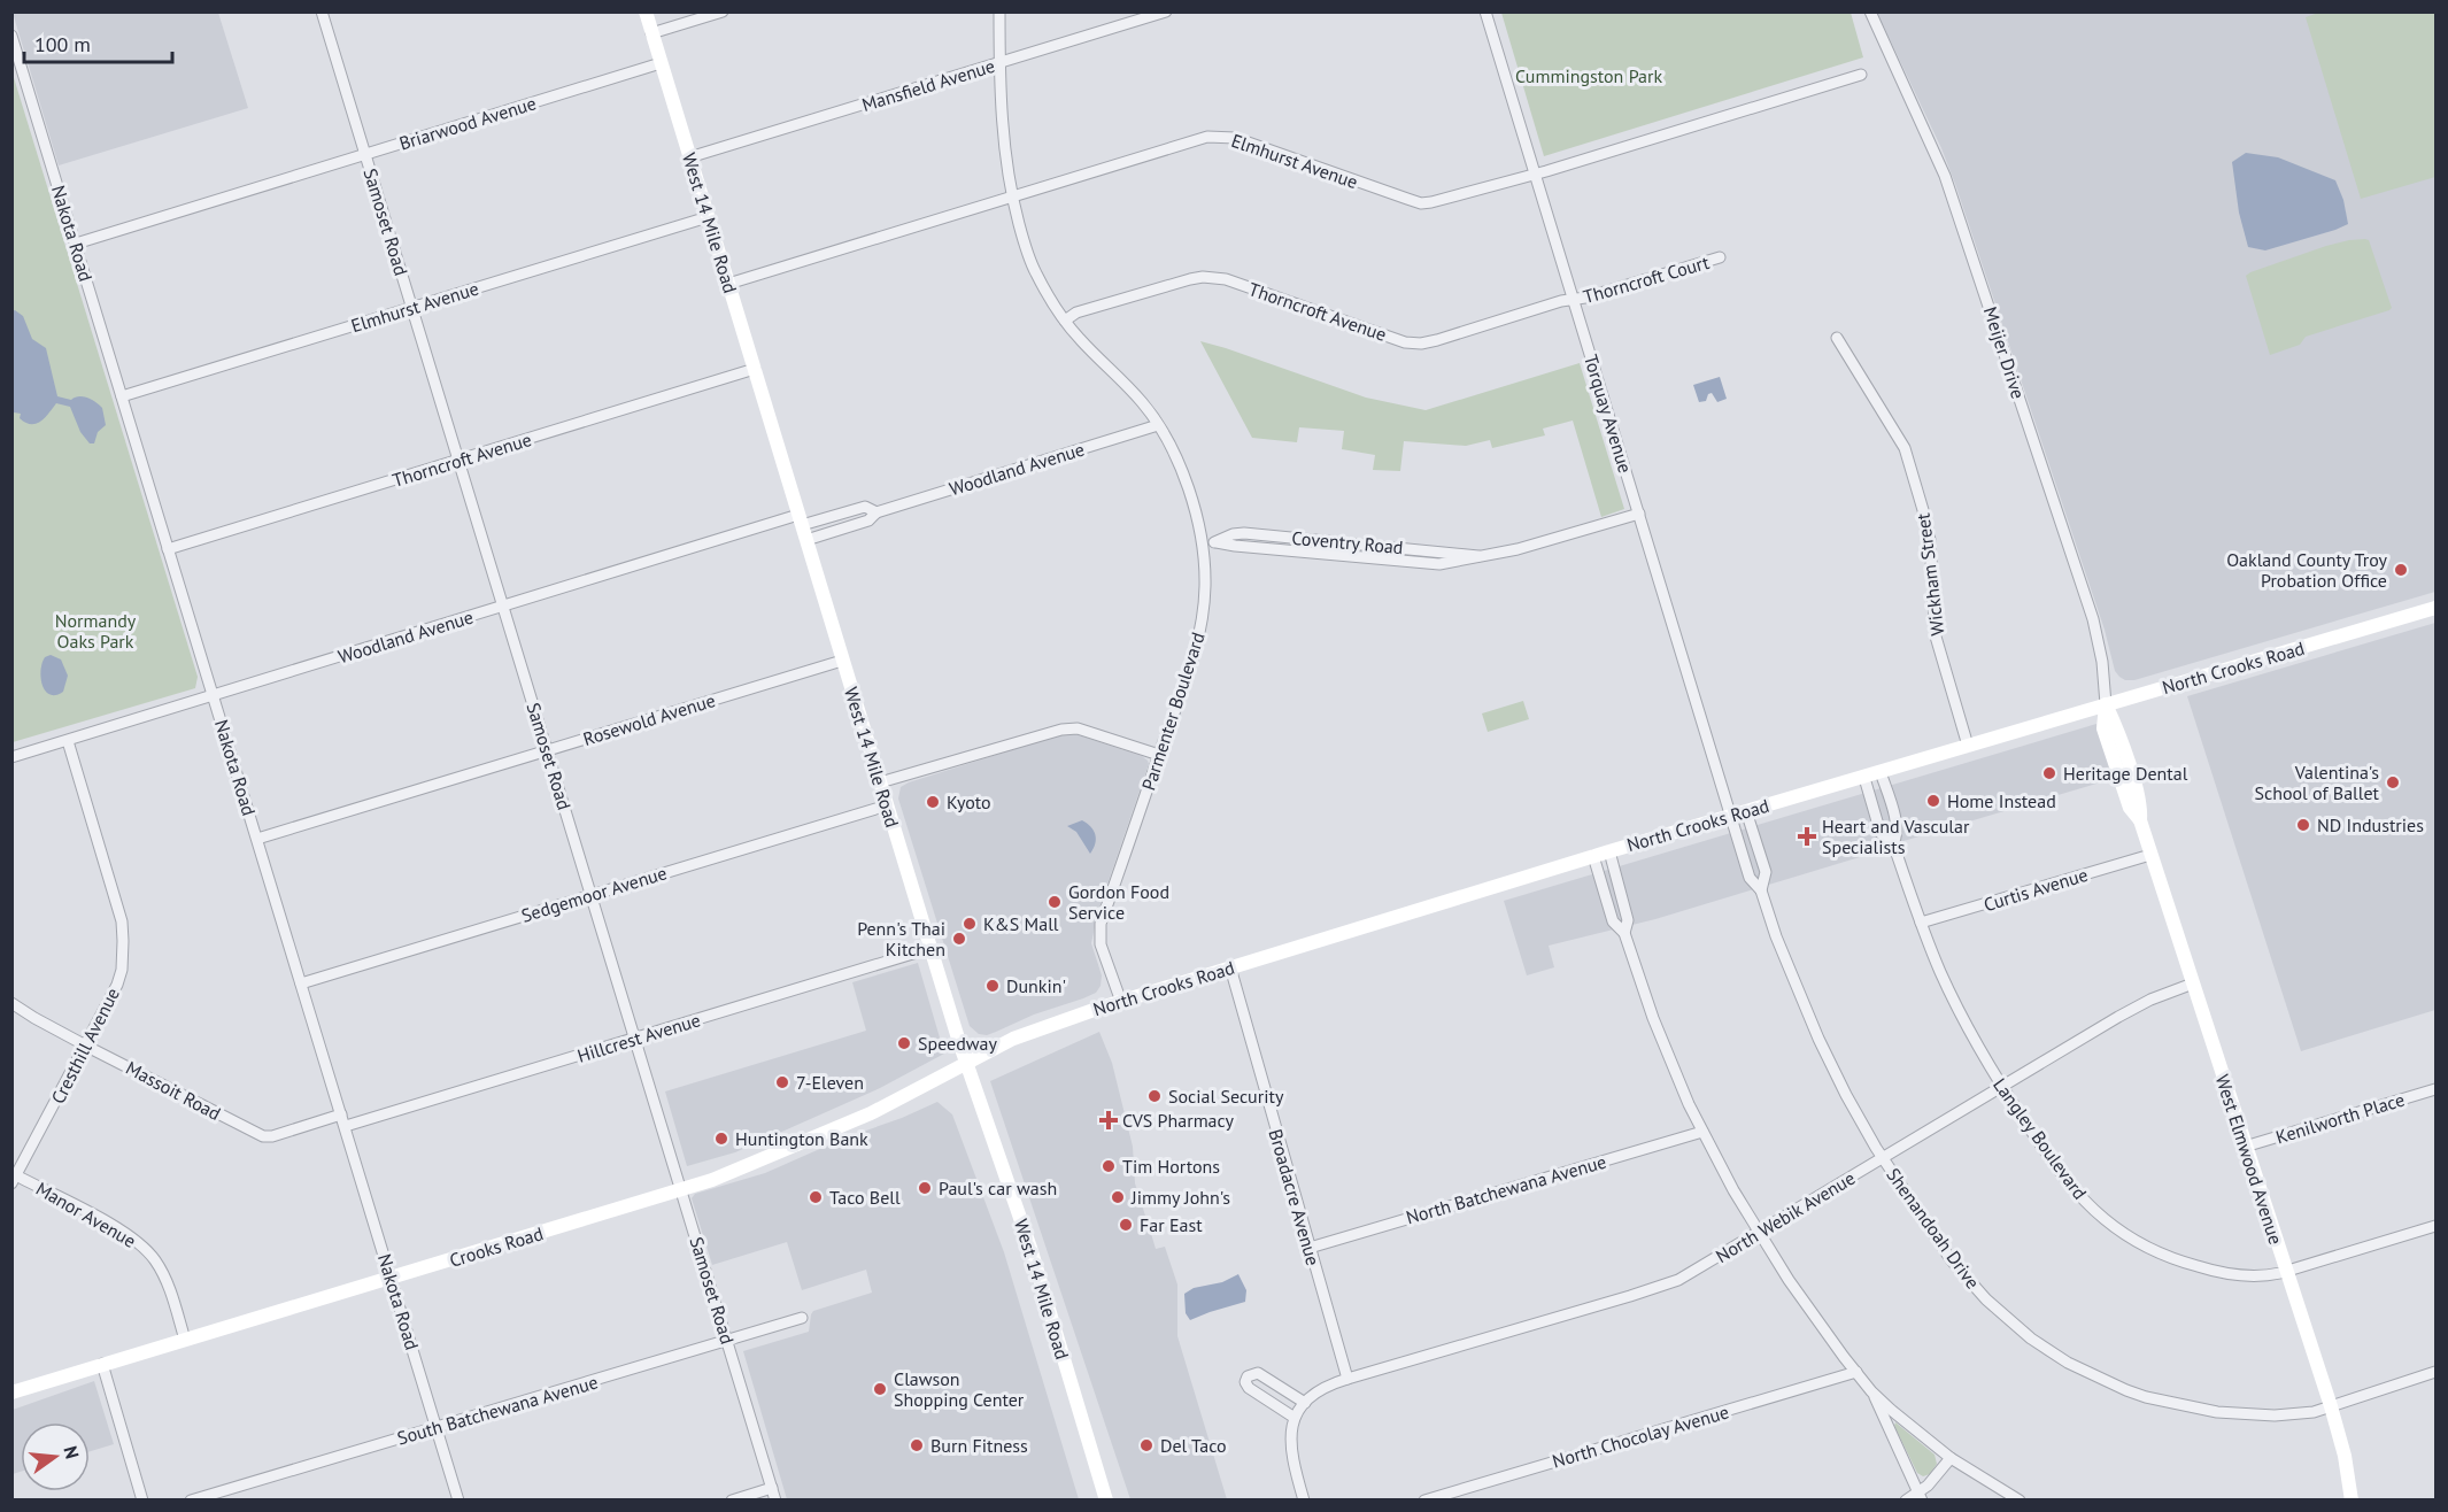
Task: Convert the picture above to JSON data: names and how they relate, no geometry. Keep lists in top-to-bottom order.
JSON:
{
  "streets": {
    "main road": [
      "West 14 Mile Road",
      "North Crooks Road",
      "West Elmwood Avenue",
      "Crooks Road"
    ],
    "street": [
      "Mansfield Avenue",
      "Briarwood Avenue",
      "Elmhurst Avenue",
      "Samoset Road",
      "Nakota Road",
      "Thorncroft Court",
      "Thorncroft Avenue",
      "Meijer Drive",
      "Torquay Avenue",
      "Woodland Avenue",
      "Coventry Road",
      "Wickham Street",
      "Parmenter Boulevard",
      "Rosewold Avenue",
      "Curtis Avenue",
      "Sedgemoor Avenue",
      "Hillcrest Avenue",
      "Cresthill Avenue",
      "Massoit Road",
      "Kenilworth Place",
      "Langley Boulevard",
      "North Batchewana Avenue",
      "Broadacre Avenue",
      "Manor Avenue",
      "North Webik Avenue",
      "Shenandoah Drive",
      "South Batchewana Avenue",
      "North Chocolay Avenue"
    ]
  },
  "crossings": [
    ["Mansfield Avenue", "West 14 Mile Road"],
    ["Mansfield Avenue", "Parmenter Boulevard"],
    ["Briarwood Avenue", "Samoset Road"],
    ["Briarwood Avenue", "West 14 Mile Road"],
    ["Briarwood Avenue", "Nakota Road"],
    ["Elmhurst Avenue", "Samoset Road"],
    ["Elmhurst Avenue", "West 14 Mile Road"],
    ["Elmhurst Avenue", "Nakota Road"],
    ["Elmhurst Avenue", "Torquay Avenue"],
    ["Elmhurst Avenue", "Parmenter Boulevard"],
    ["Samoset Road", "Thorncroft Avenue"],
    ["Samoset Road", "Woodland Avenue"],
    ["Samoset Road", "Rosewold Avenue"],
    ["Samoset Road", "Sedgemoor Avenue"],
    ["Samoset Road", "Hillcrest Avenue"],
    ["Samoset Road", "Crooks Road"],
    ["Samoset Road", "South Batchewana Avenue"],
    ["West 14 Mile Road", "Thorncroft Avenue"],
    ["West 14 Mile Road", "Woodland Avenue"],
    ["West 14 Mile Road", "North Crooks Road"],
    ["West 14 Mile Road", "Rosewold Avenue"],
    ["West 14 Mile Road", "Sedgemoor Avenue"],
    ["West 14 Mile Road", "Hillcrest Avenue"],
    ["West 14 Mile Road", "Crooks Road"],
    ["Nakota Road", "Thorncroft Avenue"],
    ["Nakota Road", "Woodland Avenue"],
    ["Nakota Road", "Rosewold Avenue"],
    ["Nakota Road", "Sedgemoor Avenue"],
    ["Nakota Road", "Hillcrest Avenue"],
    ["Nakota Road", "Massoit Road"],
    ["Nakota Road", "Crooks Road"],
    ["Nakota Road", "South Batchewana Avenue"],
    ["Thorncroft Court", "Thorncroft Avenue"],
    ["Thorncroft Court", "Torquay Avenue"],
    ["Thorncroft Avenue", "Torquay Avenue"],
    ["Thorncroft Avenue", "Parmenter Boulevard"],
    ["Meijer Drive", "North Crooks Road"],
    ["Meijer Drive", "West Elmwood Avenue"],
    ["Torquay Avenue", "Coventry Road"],
    ["Torquay Avenue", "North Crooks Road"],
    ["Torquay Avenue", "Shenandoah Drive"],
    ["Woodland Avenue", "Parmenter Boulevard"],
    ["Woodland Avenue", "Cresthill Avenue"],
    ["Coventry Road", "Parmenter Boulevard"],
    ["Wickham Street", "North Crooks Road"],
    ["North Crooks Road", "Parmenter Boulevard"],
    ["North Crooks Road", "Langley Boulevard"],
    ["North Crooks Road", "West Elmwood Avenue"],
    ["North Crooks Road", "Broadacre Avenue"],
    ["North Crooks Road", "Shenandoah Drive"],
    ["North Crooks Road", "Crooks Road"],
    ["Curtis Avenue", "Langley Boulevard"],
    ["Curtis Avenue", "West Elmwood Avenue"],
    ["Hillcrest Avenue", "Massoit Road"],
    ["Cresthill Avenue", "Massoit Road"],
    ["Cresthill Avenue", "Manor Avenue"],
    ["Kenilworth Place", "West Elmwood Avenue"],
    ["Langley Boulevard", "West Elmwood Avenue"],
    ["Langley Boulevard", "North Webik Avenue"],
    ["West Elmwood Avenue", "North Webik Avenue"],
    ["West Elmwood Avenue", "Shenandoah Drive"],
    ["North Batchewana Avenue", "Broadacre Avenue"],
    ["Broadacre Avenue", "North Webik Avenue"],
    ["Manor Avenue", "Crooks Road"],
    ["North Webik Avenue", "Shenandoah Drive"]
  ],
  "parks": ["Cummingston Park", "Normandy Oaks Park"],
  "places": {
    "other": [
      "Oakland County Troy Probation Office",
      "Heritage Dental",
      "Valentina's School of Ballet",
      "Home Instead",
      "Kyoto",
      "ND Industries",
      "Gordon Food Service",
      "K&S Mall",
      "Penn's Thai Kitchen",
      "Dunkin'",
      "Speedway",
      "7-Eleven",
      "Social Security",
      "Huntington Bank",
      "Tim Hortons",
      "Paul's car wash",
      "Taco Bell",
      "Jimmy John's",
      "Far East",
      "Clawson Shopping Center",
      "Burn Fitness",
      "Del Taco"
    ],
    "health": ["Heart and Vascular Specialists", "CVS Pharmacy"]
  },
  "scale_bar": "100 m",
  "north": "right"
}
